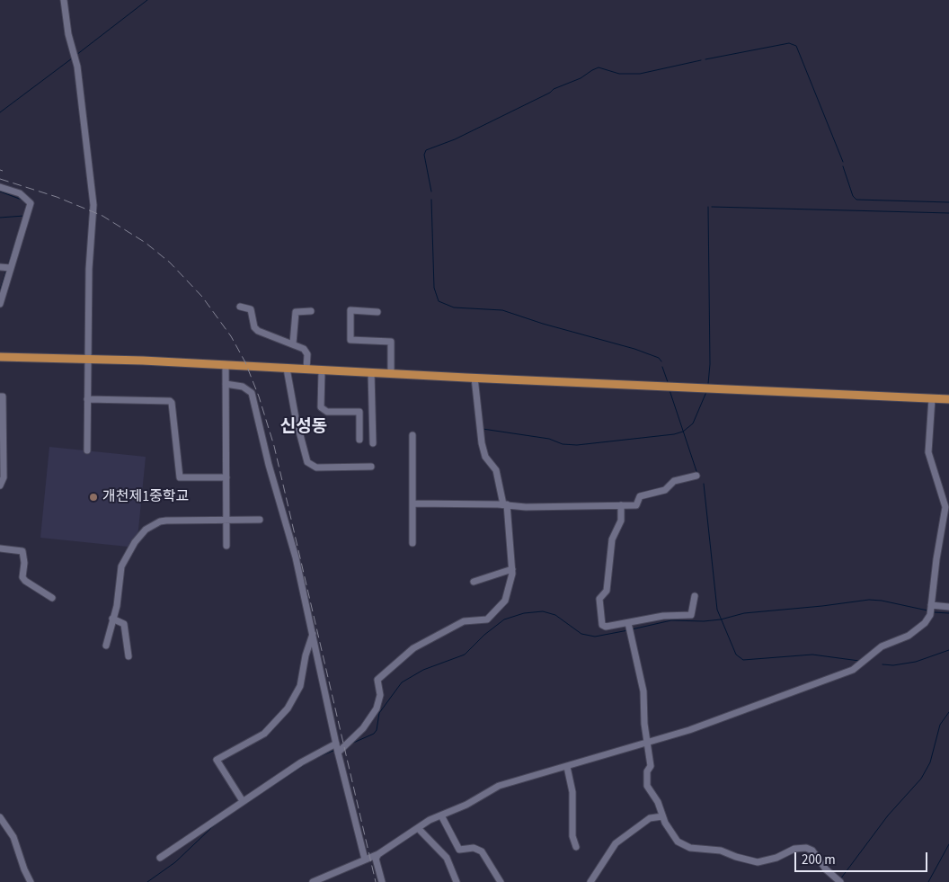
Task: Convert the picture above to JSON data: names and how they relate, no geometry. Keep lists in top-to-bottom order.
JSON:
{
  "districts": ["신성동"],
  "places": ["개천제1중학교"],
  "scale_bar": "200 m"
}
